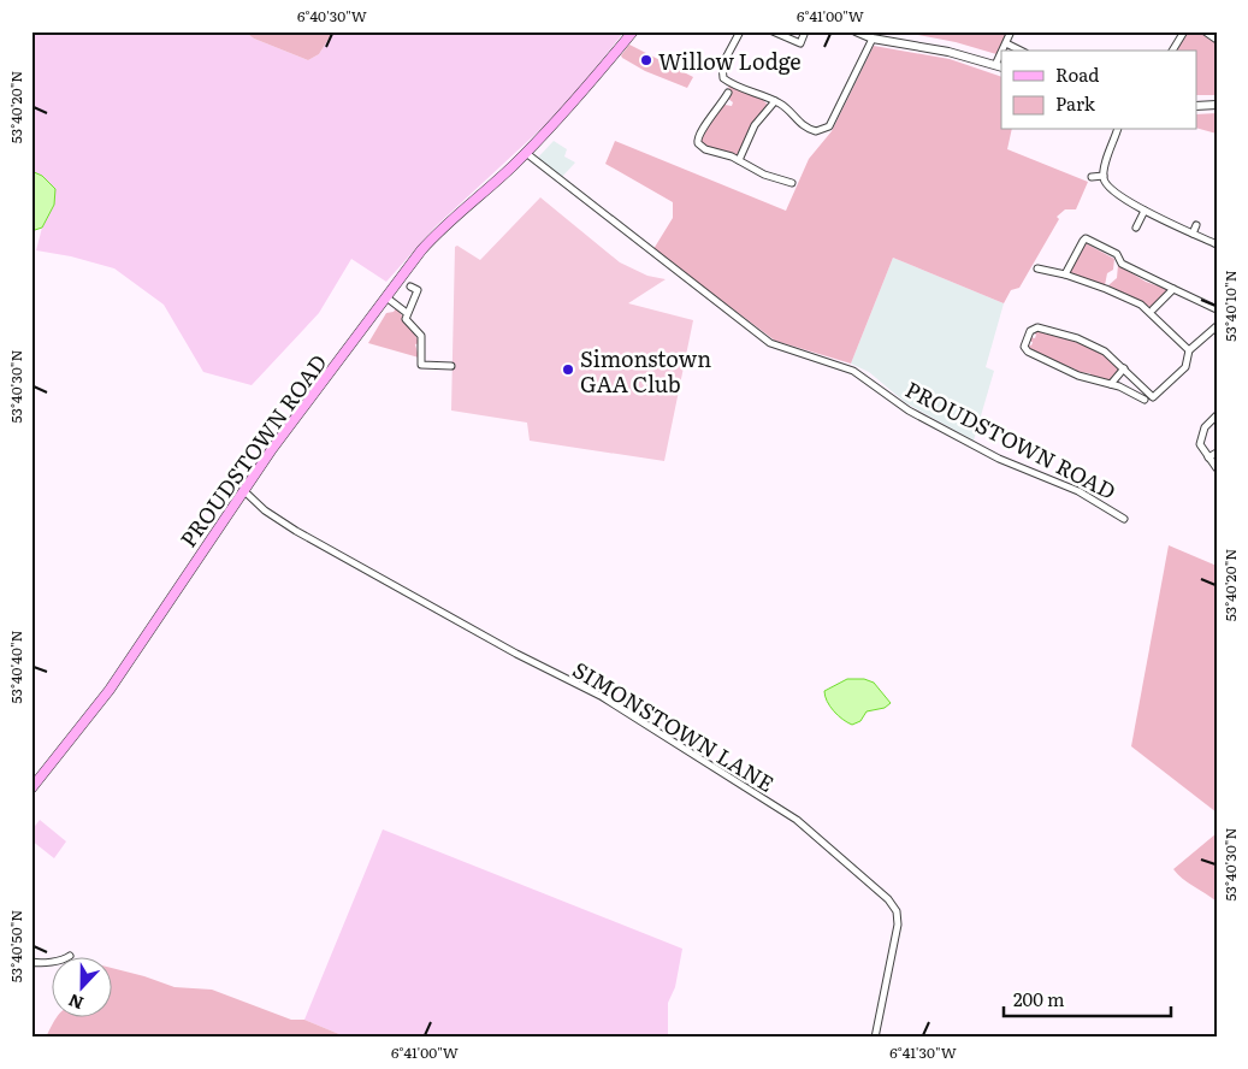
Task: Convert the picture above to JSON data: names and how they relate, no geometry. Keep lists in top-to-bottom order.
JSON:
{
  "streets": {
    "main road": ["PROUDSTOWN ROAD"],
    "street": ["SIMONSTOWN LANE"]
  },
  "crossings": [
    ["PROUDSTOWN ROAD", "SIMONSTOWN LANE"]
  ],
  "places": ["Willow Lodge", "Simonstown GAA Club"],
  "legend": ["Road", "Park"],
  "scale_bar": "200 m",
  "north": "bottom",
  "coordinates": [
    "6°40'30\"W",
    "6°41'00\"W",
    "53°40'20\"N",
    "53°40'10\"N",
    "53°40'30\"N",
    "53°40'40\"N",
    "53°40'50\"N",
    "6°41'30\"W"
  ]
}
